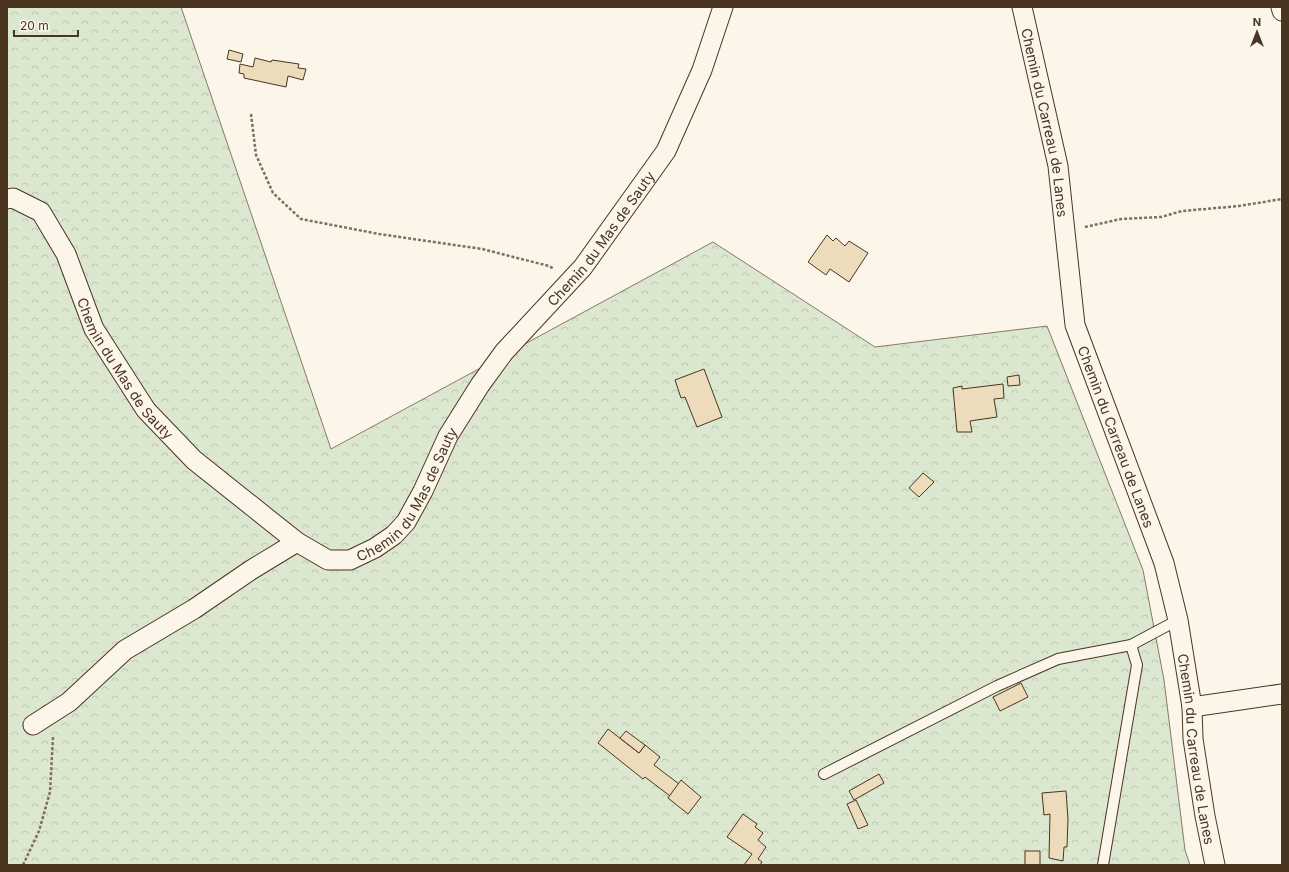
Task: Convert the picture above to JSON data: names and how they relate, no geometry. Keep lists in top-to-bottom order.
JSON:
{
  "streets": {
    "street": ["Chemin du Carreau de Lanes", "Chemin du Mas de Sauty"]
  },
  "scale_bar": "20 m",
  "north": "top"
}
